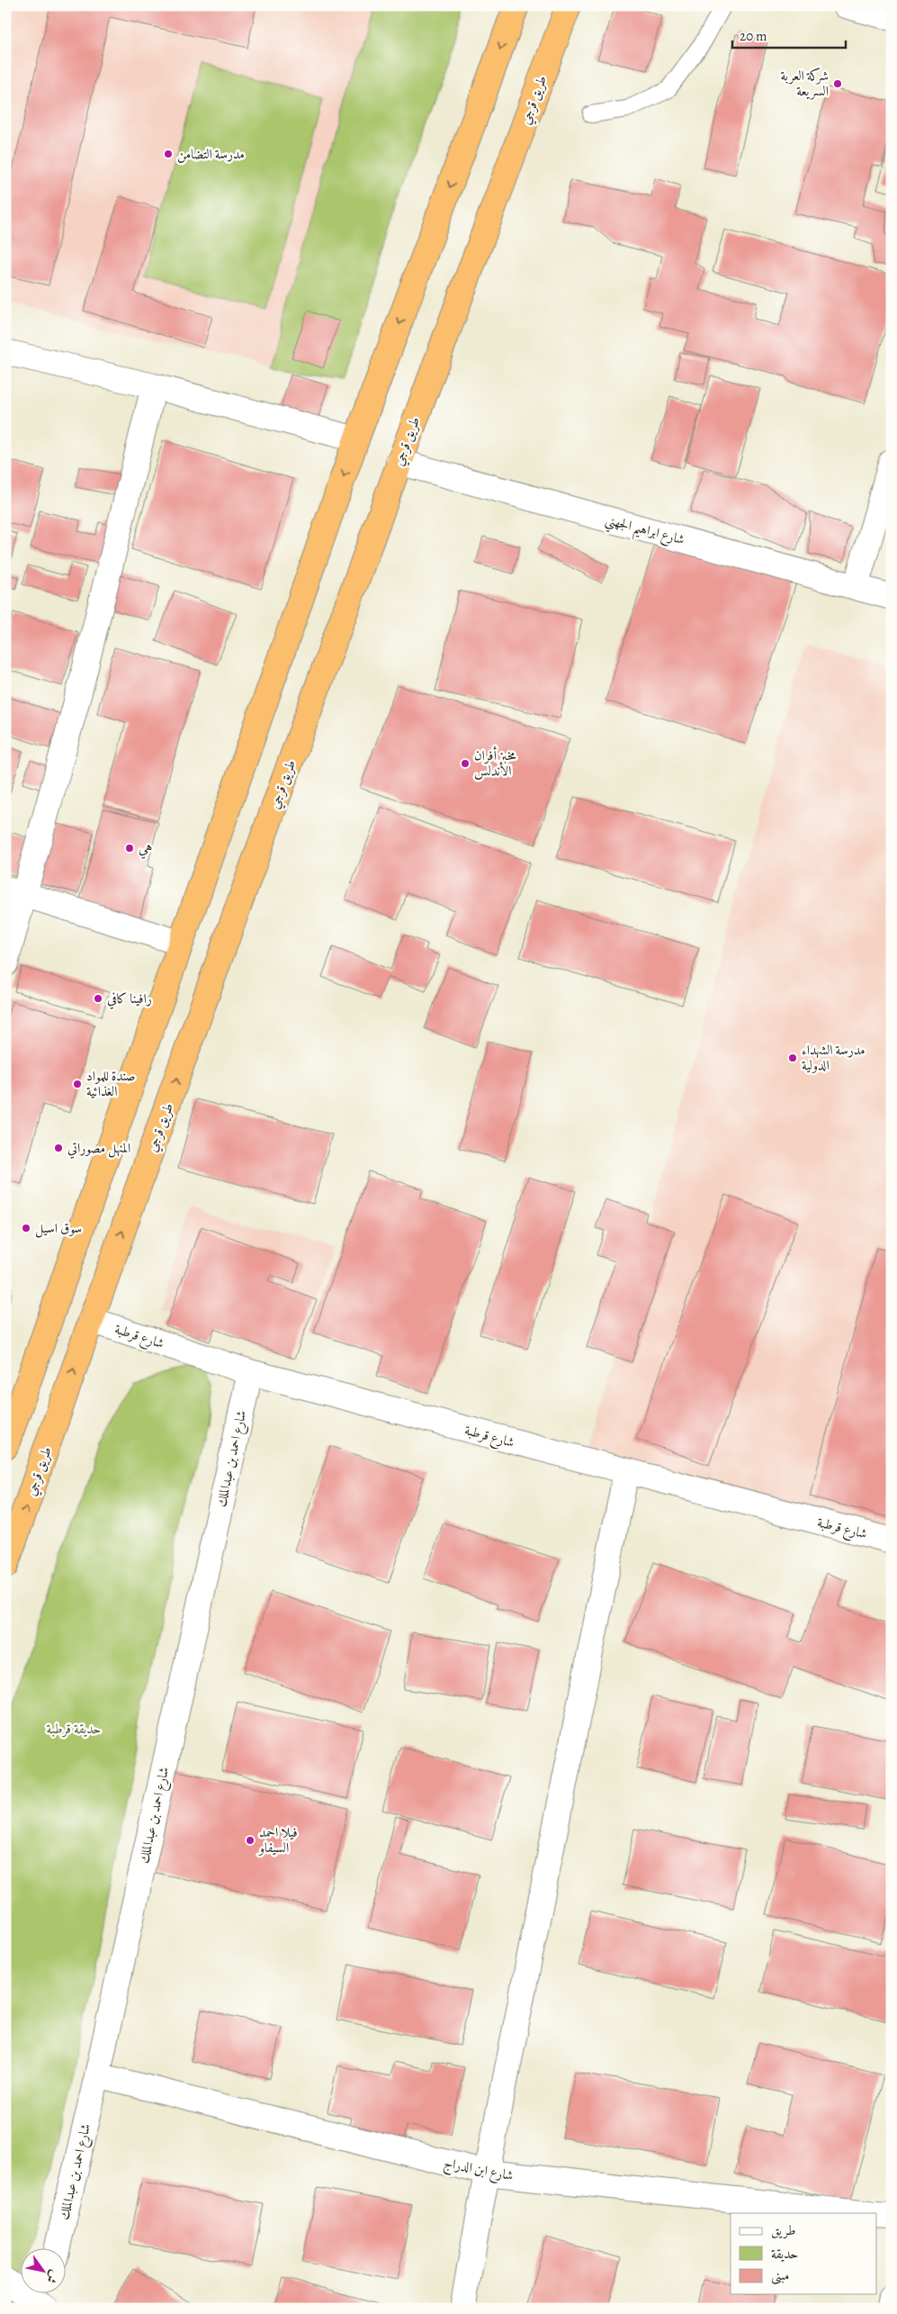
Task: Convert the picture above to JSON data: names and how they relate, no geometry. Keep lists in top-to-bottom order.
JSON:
{
  "streets": {
    "highway": ["طريق قرجي"],
    "street": [
      "شارع ابراهيم الجهني",
      "شارع قرطبة",
      "شارع احمد بن عبدالملك",
      "شارع ابن الدراج"
    ]
  },
  "crossings": [
    ["طريق قرجي", "شارع ابراهيم الجهني"],
    ["طريق قرجي", "شارع قرطبة"],
    ["شارع قرطبة", "شارع احمد بن عبدالملك"],
    ["شارع احمد بن عبدالملك", "شارع ابن الدراج"]
  ],
  "parks": ["حديقة قرطبة"],
  "places": [
    "شركة العربة السريعة",
    "مدرسة التضامن",
    "مخبز أفران الأندلس",
    "هي",
    "رافينا كافي",
    "مدرسة الشهداء الدولية",
    "صندة للمواد الغذائية",
    "المنهل مصوراتي",
    "سوق اسيل",
    "فيلا احمد السيفاو"
  ],
  "legend": ["طريق", "حديقة", "مبنى"],
  "scale_bar": "20 m",
  "north": "bottom right"
}
